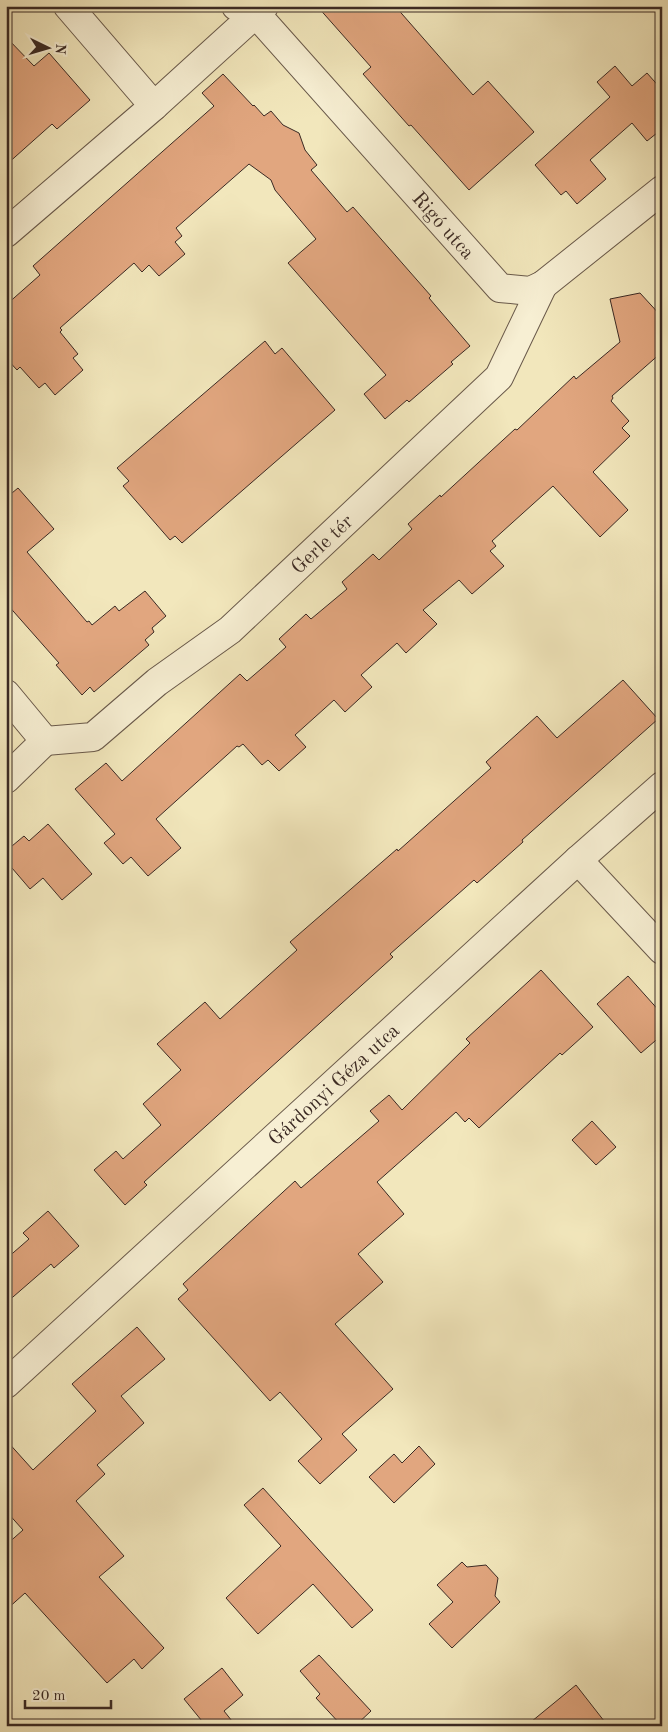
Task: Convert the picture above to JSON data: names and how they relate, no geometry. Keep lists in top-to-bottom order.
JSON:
{
  "streets": {
    "street": ["Rigó utca", "Gerle tér", "Gárdonyi Géza utca"]
  },
  "crossings": [
    ["Rigó utca", "Gerle tér"]
  ],
  "scale_bar": "20 m",
  "north": "right"
}
